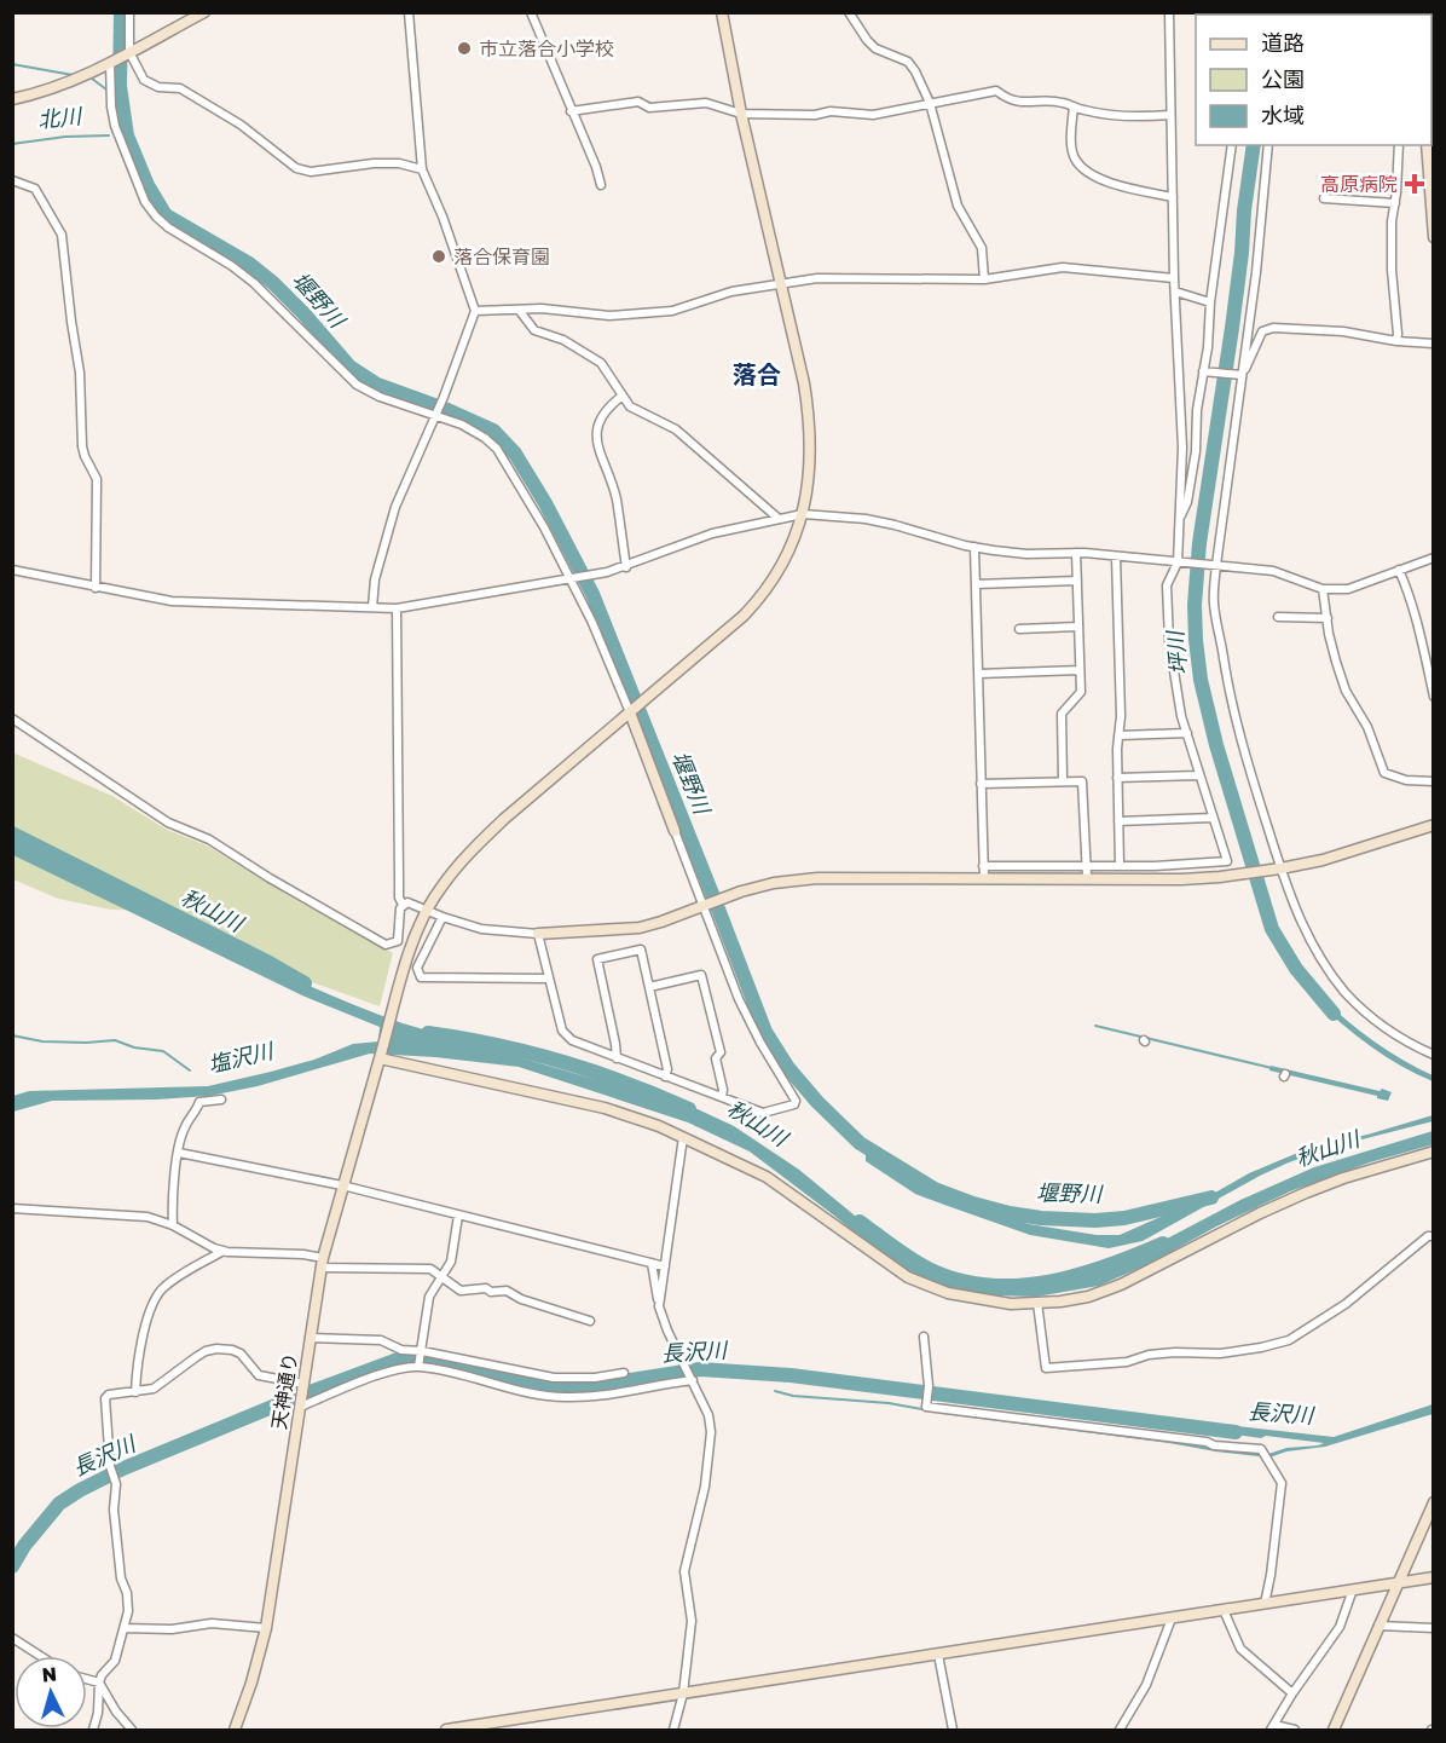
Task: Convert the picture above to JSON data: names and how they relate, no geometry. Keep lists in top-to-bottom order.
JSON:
{
  "streets": {
    "street": ["天神通り"]
  },
  "districts": ["落合"],
  "water": [
    "北川",
    "堰野川",
    "坪川",
    "秋山川",
    "塩沢川",
    "長沢川"
  ],
  "places": {
    "other": ["市立落合小学校", "落合保育園"],
    "health": ["高原病院"]
  },
  "legend": ["道路", "公園", "水域"],
  "north": "top"
}
